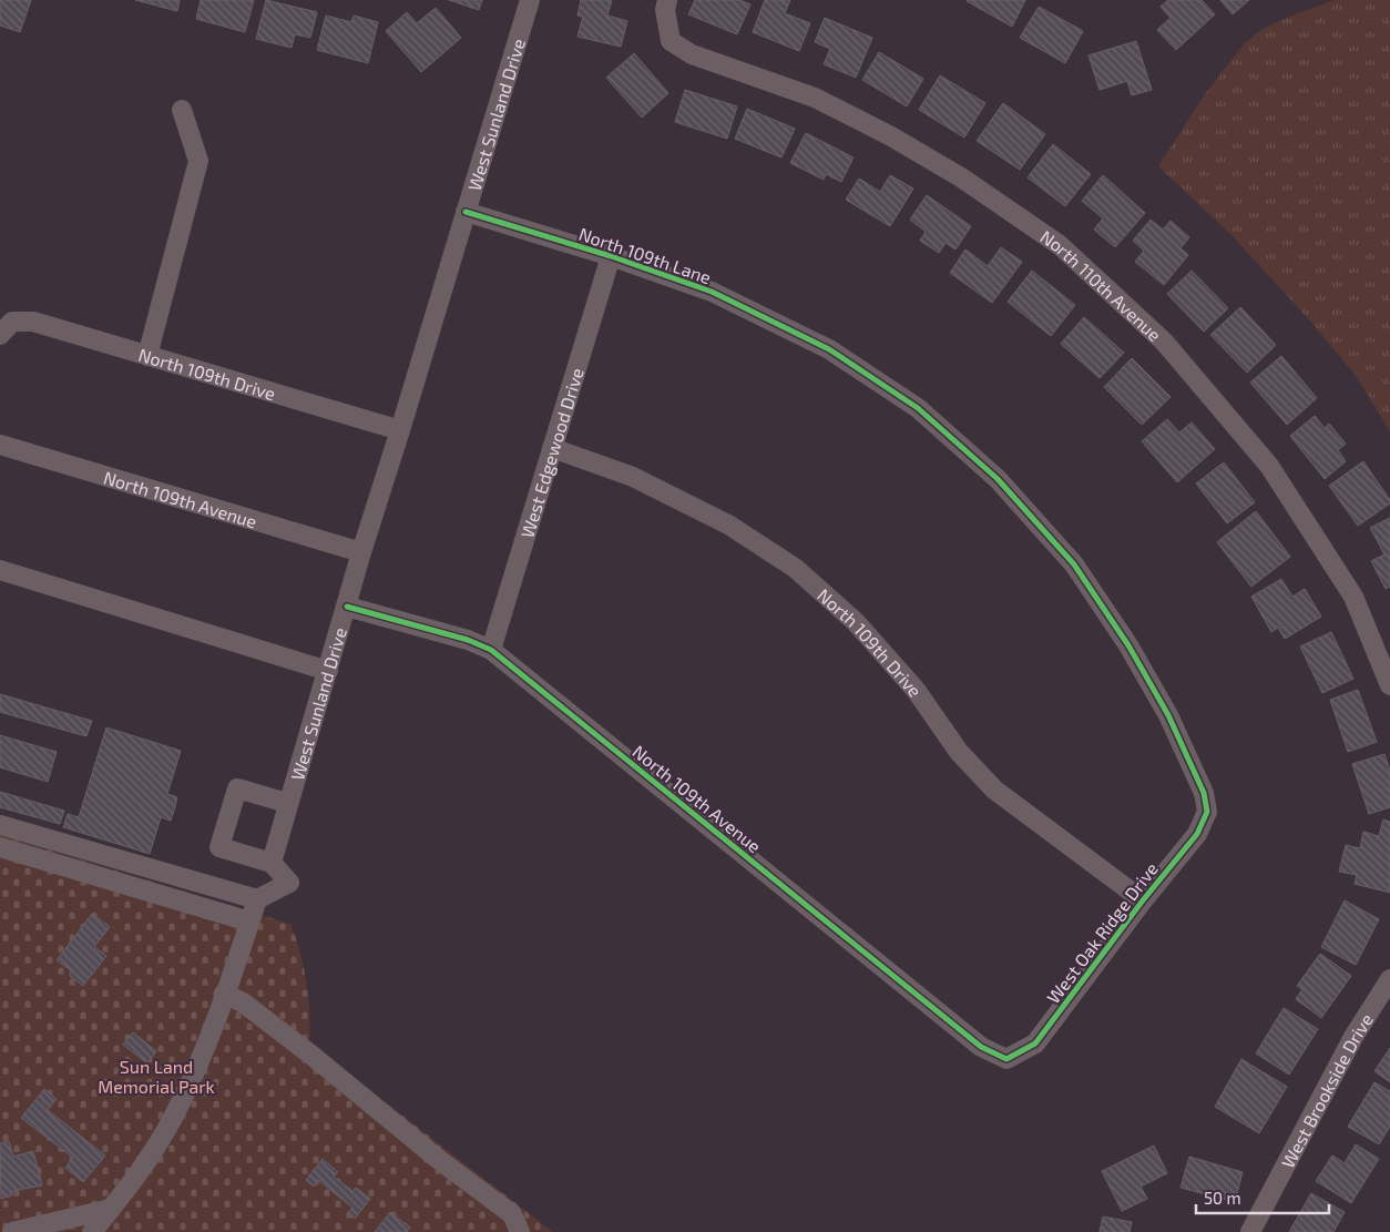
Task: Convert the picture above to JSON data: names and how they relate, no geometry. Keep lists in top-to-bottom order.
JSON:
{
  "streets": {
    "street": [
      "West Sunland Drive",
      "North 109th Lane",
      "North 110th Avenue",
      "North 109th Drive",
      "West Edgewood Drive",
      "North 109th Avenue",
      "West Oak Ridge Drive",
      "West Brookside Drive"
    ]
  },
  "crossings": [
    ["West Sunland Drive", "North 109th Lane"],
    ["West Sunland Drive", "North 109th Drive"],
    ["West Sunland Drive", "North 109th Avenue"],
    ["North 109th Lane", "West Edgewood Drive"],
    ["North 109th Lane", "West Oak Ridge Drive"],
    ["North 109th Drive", "West Edgewood Drive"],
    ["North 109th Drive", "West Oak Ridge Drive"],
    ["West Edgewood Drive", "North 109th Avenue"],
    ["North 109th Avenue", "West Oak Ridge Drive"]
  ],
  "parks": ["Sun Land Memorial Park"],
  "scale_bar": "50 m"
}
